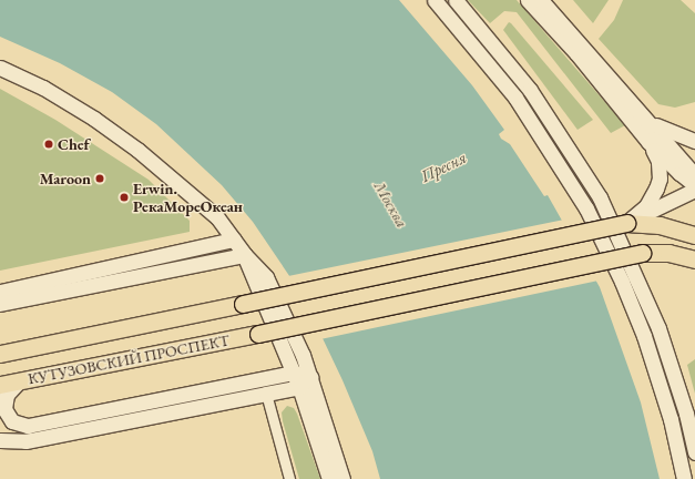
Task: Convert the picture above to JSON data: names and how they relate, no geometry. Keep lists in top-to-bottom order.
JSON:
{
  "streets": {
    "main road": ["КУТУЗОВСКИЙ ПРОСПЕКТ"]
  },
  "water": ["Пресня", "Москва"],
  "places": ["Chef", "Maroon", "Erwin. РекаМореОкеан"]
}
